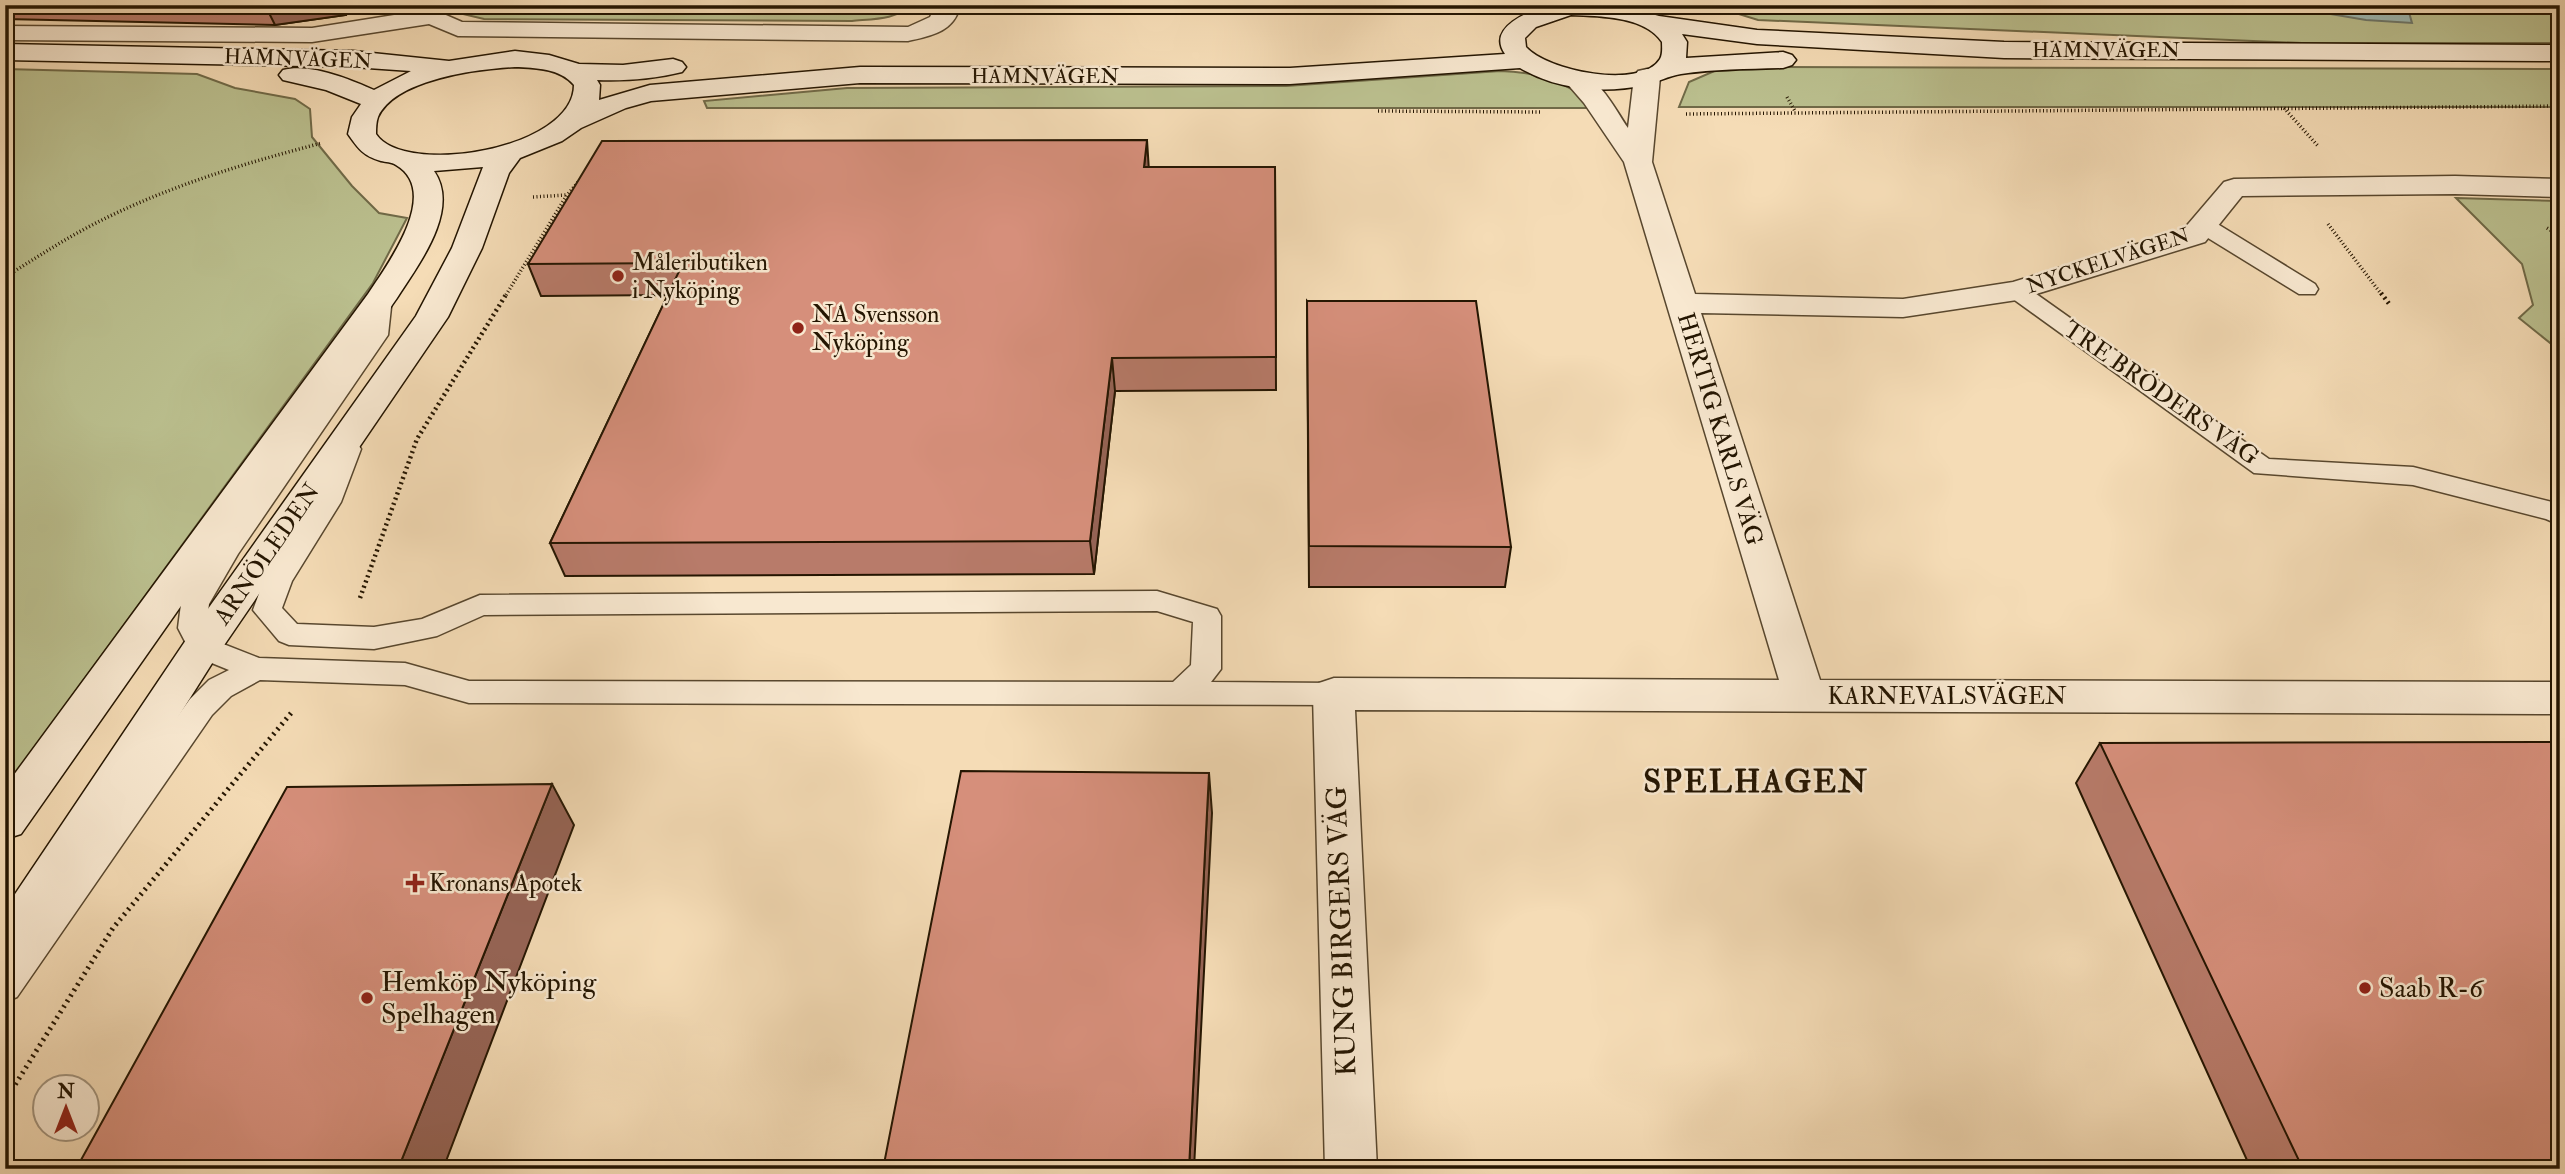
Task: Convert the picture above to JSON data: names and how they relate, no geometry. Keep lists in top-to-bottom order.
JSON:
{
  "streets": {
    "main road": [
      "HAMNVÄGEN",
      "NYCKELVÄGEN",
      "HERTIG KARLS VÄG",
      "ARNÖLEDEN",
      "KARNEVALSVÄGEN",
      "KUNG BIRGERS VÄG"
    ],
    "lane": ["TRE BRÖDERS VÄG"]
  },
  "crossings": [
    ["HAMNVÄGEN", "HERTIG KARLS VÄG"],
    ["HAMNVÄGEN", "ARNÖLEDEN"],
    ["NYCKELVÄGEN", "TRE BRÖDERS VÄG"],
    ["NYCKELVÄGEN", "HERTIG KARLS VÄG"],
    ["HERTIG KARLS VÄG", "KARNEVALSVÄGEN"],
    ["KARNEVALSVÄGEN", "KUNG BIRGERS VÄG"]
  ],
  "districts": ["SPELHAGEN"],
  "places": {
    "other": [
      "Måleributiken i Nyköping",
      "NA Svensson Nyköping",
      "Saab R-6",
      "Hemköp Nyköping Spelhagen"
    ],
    "health": ["Kronans Apotek"]
  },
  "north": "top"
}
